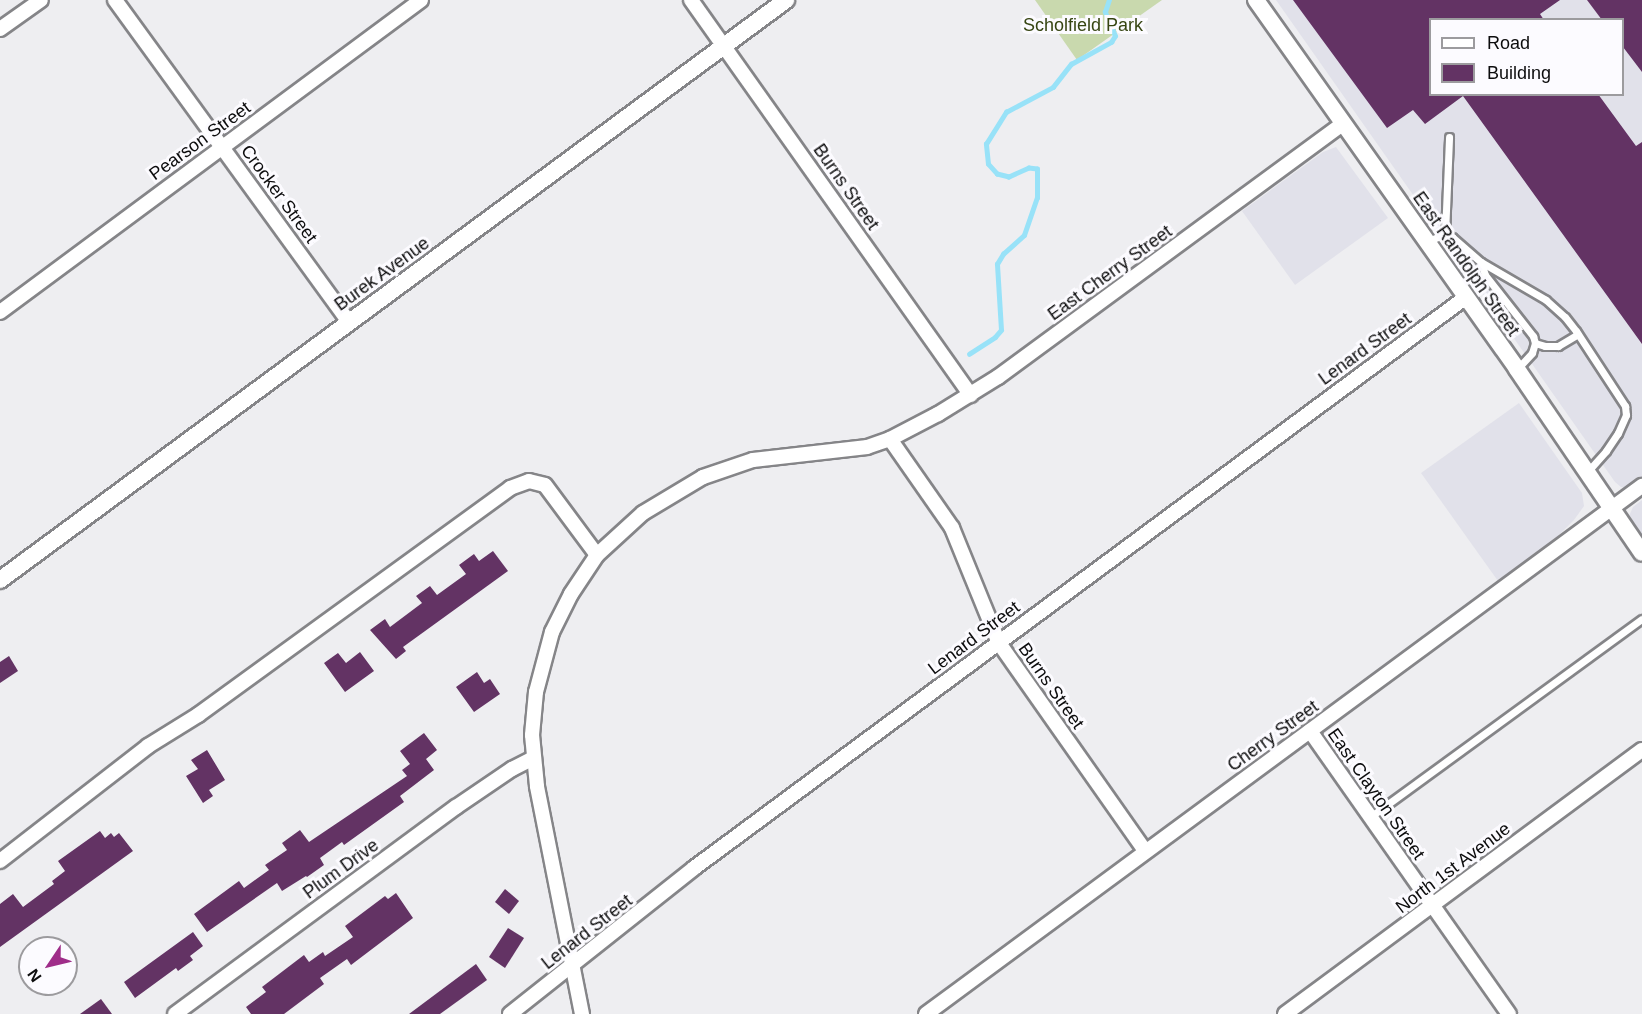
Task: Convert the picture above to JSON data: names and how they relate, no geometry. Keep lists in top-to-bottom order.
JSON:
{
  "streets": {
    "street": [
      "Pearson Street",
      "Burns Street",
      "Crocker Street",
      "East Randolph Street",
      "East Cherry Street",
      "Burek Avenue",
      "Lenard Street",
      "Cherry Street",
      "East Clayton Street",
      "North 1st Avenue",
      "Plum Drive"
    ]
  },
  "crossings": [
    ["Pearson Street", "Crocker Street"],
    ["Burns Street", "East Cherry Street"],
    ["Burns Street", "Burek Avenue"],
    ["Burns Street", "Lenard Street"],
    ["Burns Street", "Cherry Street"],
    ["Crocker Street", "Burek Avenue"],
    ["East Randolph Street", "East Cherry Street"],
    ["East Randolph Street", "Lenard Street"],
    ["East Randolph Street", "Cherry Street"],
    ["East Cherry Street", "Lenard Street"],
    ["East Cherry Street", "Plum Drive"],
    ["Cherry Street", "East Clayton Street"],
    ["East Clayton Street", "North 1st Avenue"]
  ],
  "parks": ["Scholfield Park"],
  "legend": ["Road", "Building"],
  "north": "bottom left"
}
